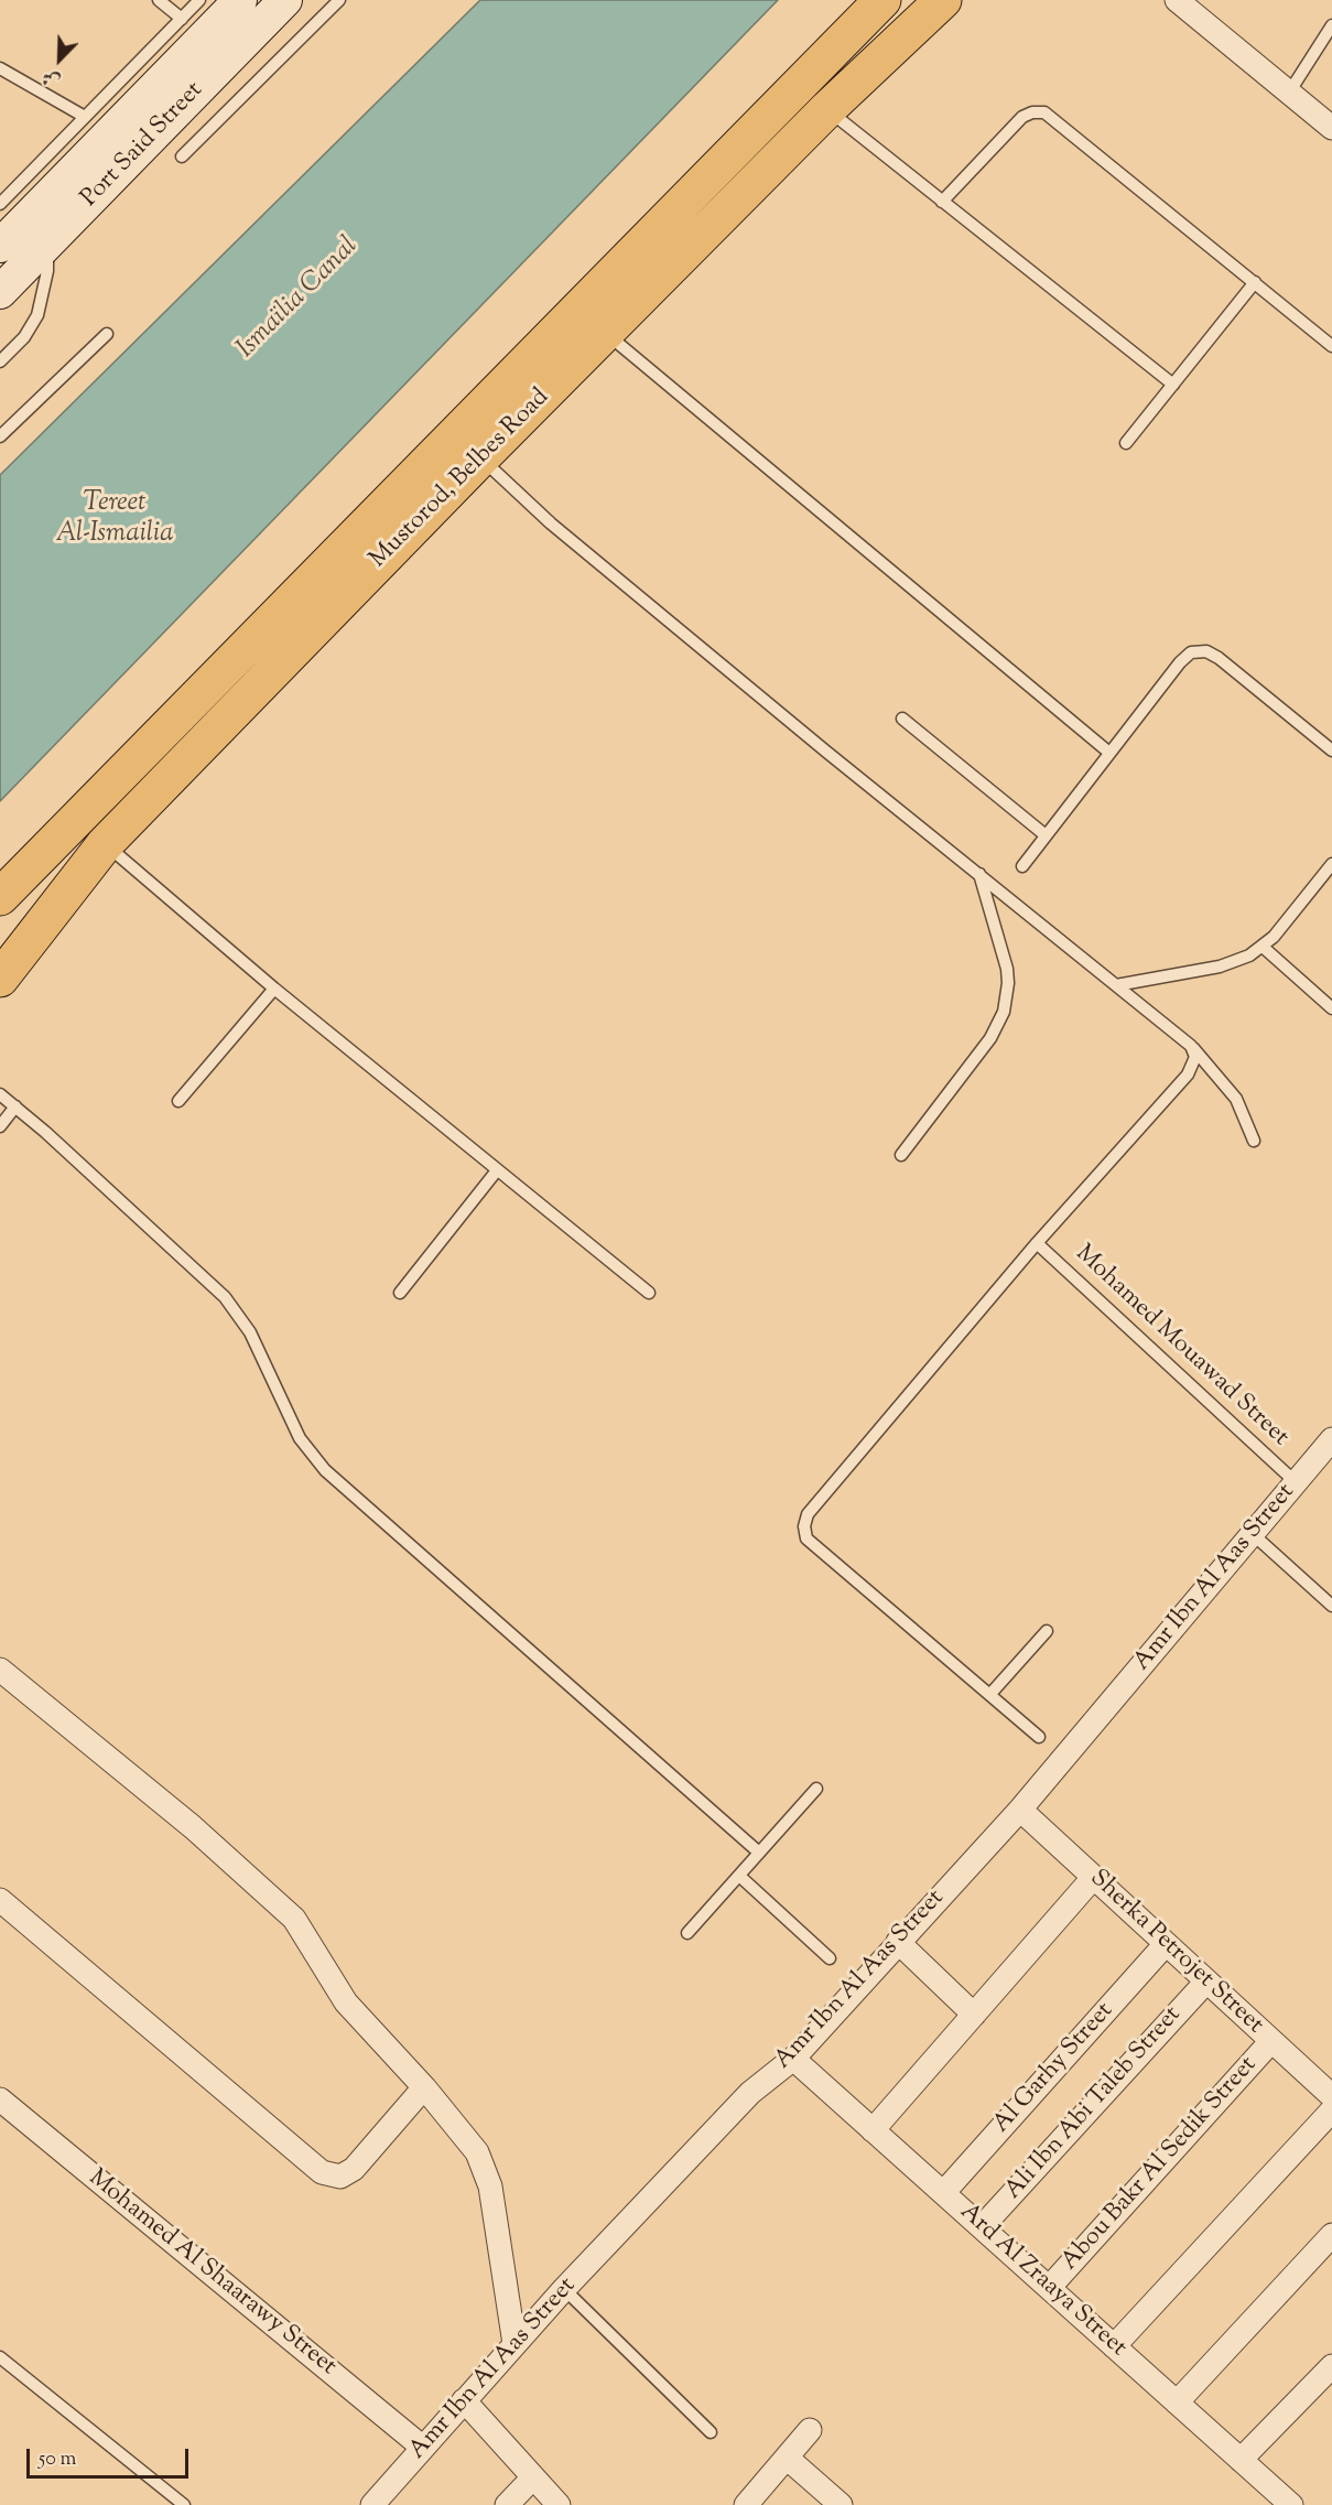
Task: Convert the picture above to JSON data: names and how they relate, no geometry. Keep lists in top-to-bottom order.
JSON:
{
  "streets": {
    "main road": ["Port Said Street", "Mustorod, Belbes Road"],
    "street": [
      "Amr Ibn Al Aas Street",
      "Sherka Petrojet Street",
      "Al Garhy Street",
      "Ali Ibn Abi Taleb Street",
      "Abou Bakr Al Sedik Street",
      "Mohamed Al Shaarawy Street",
      "Ard Al Zraaya Street"
    ],
    "lane": ["Mohamed Mouawad Street"]
  },
  "crossings": [
    ["Mohamed Mouawad Street", "Amr Ibn Al Aas Street"],
    ["Amr Ibn Al Aas Street", "Sherka Petrojet Street"],
    ["Amr Ibn Al Aas Street", "Mohamed Al Shaarawy Street"],
    ["Amr Ibn Al Aas Street", "Ard Al Zraaya Street"],
    ["Sherka Petrojet Street", "Al Garhy Street"],
    ["Sherka Petrojet Street", "Ali Ibn Abi Taleb Street"],
    ["Sherka Petrojet Street", "Abou Bakr Al Sedik Street"],
    ["Al Garhy Street", "Ard Al Zraaya Street"],
    ["Ali Ibn Abi Taleb Street", "Ard Al Zraaya Street"],
    ["Abou Bakr Al Sedik Street", "Ard Al Zraaya Street"]
  ],
  "water": ["Ismaïlia Canal", "Tereet Al-Ismailia"],
  "scale_bar": "50 m",
  "north": "bottom left"
}
